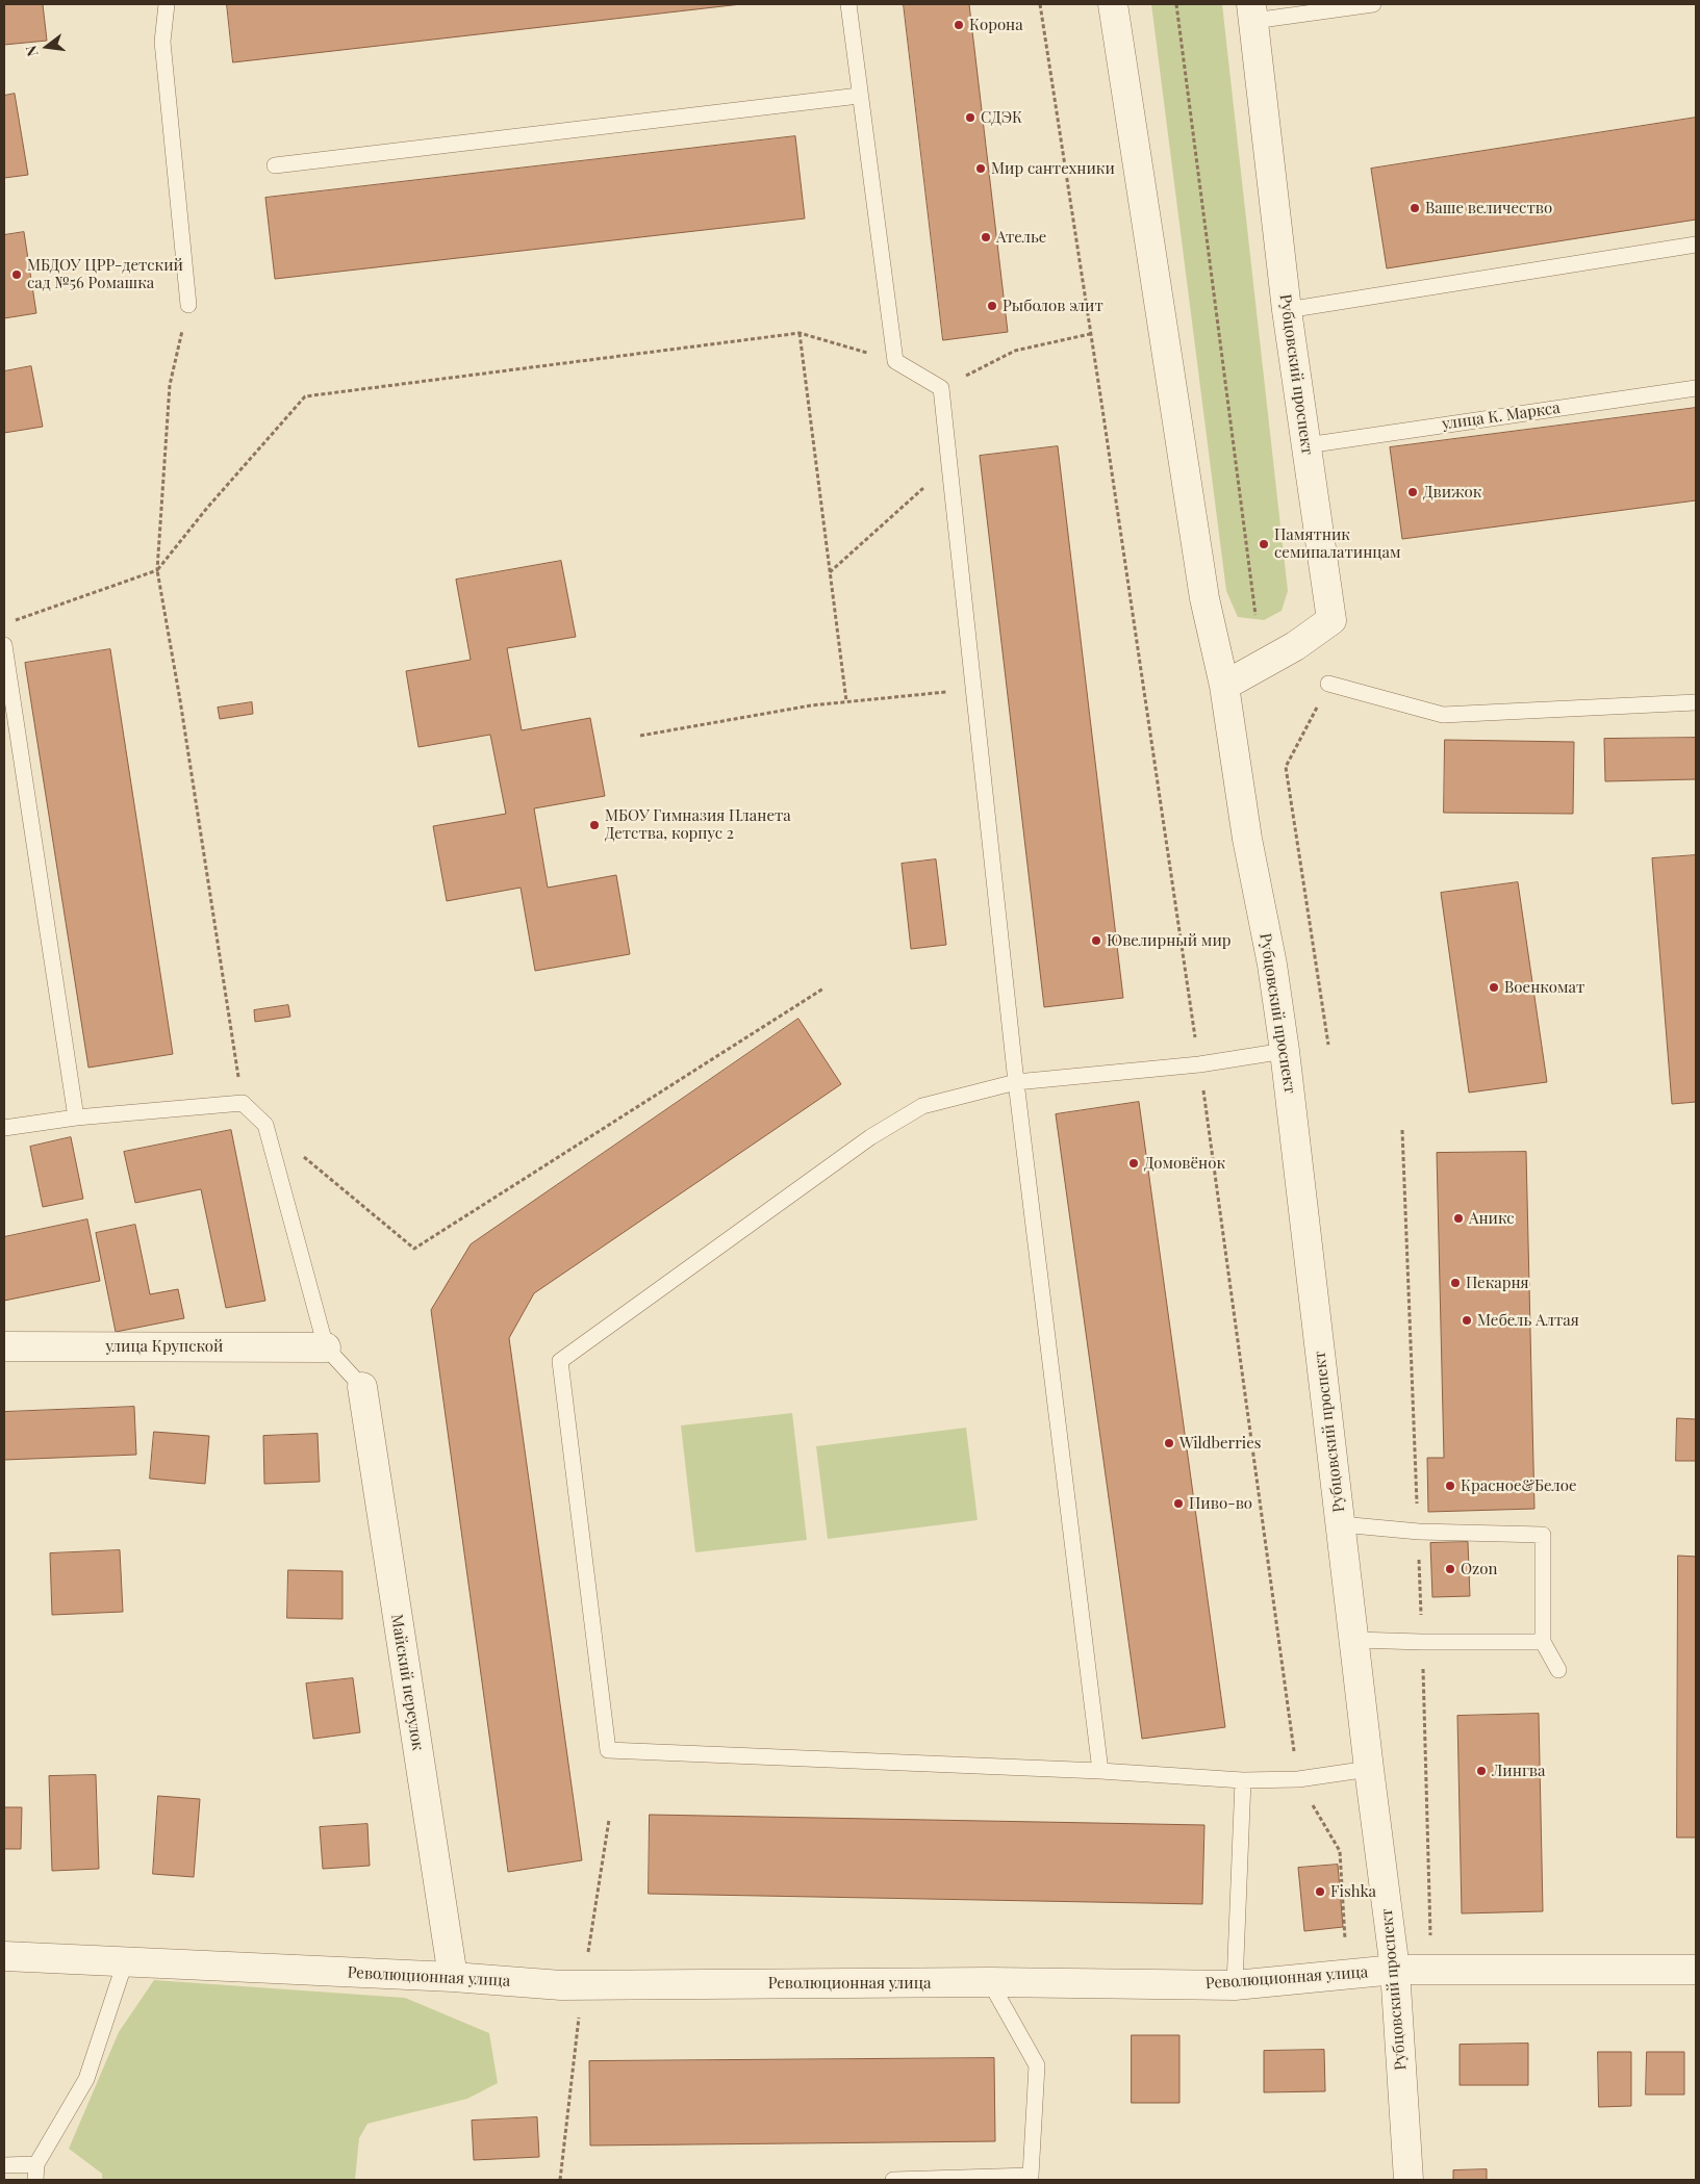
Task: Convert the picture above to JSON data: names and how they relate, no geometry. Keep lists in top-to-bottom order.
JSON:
{
  "streets": {
    "street": [
      "Рубцовский проспект",
      "улица Крупской",
      "Майский переулок",
      "Революционная улица"
    ],
    "lane": ["улица К. Маркса"]
  },
  "crossings": [
    ["Рубцовский проспект", "улица К. Маркса"],
    ["Рубцовский проспект", "Революционная улица"],
    ["Майский переулок", "Революционная улица"]
  ],
  "places": [
    "Корона",
    "СДЭК",
    "Мир сантехники",
    "Ваше величество",
    "Ателье",
    "МБДОУ ЦРР-детский сад №56 Ромашка",
    "Рыболов элит",
    "Движок",
    "Памятник семипалатинцам",
    "МБОУ Гимназия Планета Детства, корпус 2",
    "Ювелирный мир",
    "Военкомат",
    "Домовёнок",
    "Аникс",
    "Пекарня",
    "Мебель Алтая",
    "Wildberries",
    "Красное&Белое",
    "Пиво-во",
    "Ozon",
    "Лингва",
    "Fishka"
  ],
  "north": "left"
}
